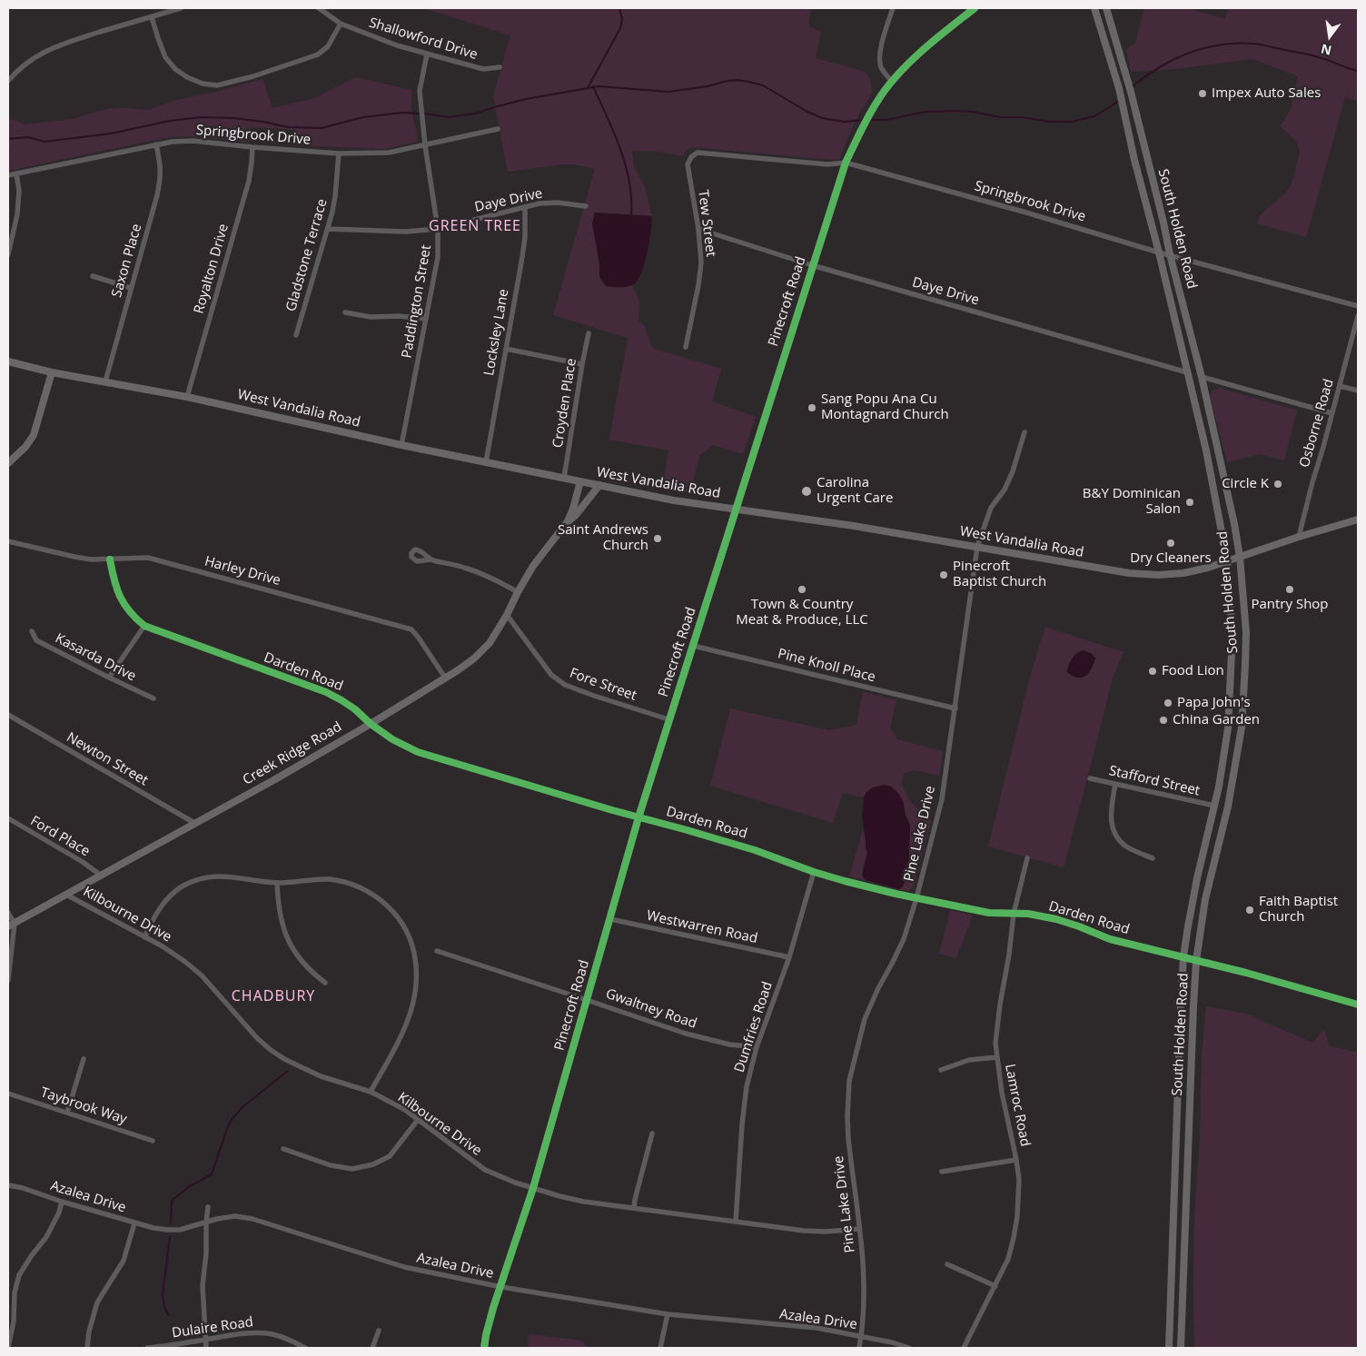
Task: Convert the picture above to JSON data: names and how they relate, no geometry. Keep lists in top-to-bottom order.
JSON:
{
  "streets": {
    "main road": [
      "South Holden Road",
      "Pinecroft Road",
      "West Vandalia Road",
      "Creek Ridge Road"
    ],
    "street": [
      "Shallowford Drive",
      "Springbrook Drive",
      "Daye Drive",
      "Tew Street",
      "Gladstone Terrace",
      "Saxon Place",
      "Royalton Drive",
      "Paddington Street",
      "Locksley Lane",
      "Croyden Place",
      "Osborne Road",
      "Harley Drive",
      "Kasarda Drive",
      "Pine Knoll Place",
      "Darden Road",
      "Fore Street",
      "Newton Street",
      "Stafford Street",
      "Pine Lake Drive",
      "Ford Place",
      "Kilbourne Drive",
      "Westwarren Road",
      "Gwaltney Road",
      "Dumfries Road",
      "Lamroc Road",
      "Taybrook Way",
      "Azalea Drive",
      "Dulaire Road"
    ]
  },
  "crossings": [
    ["Shallowford Drive", "Paddington Street"],
    ["Springbrook Drive", "Tew Street"],
    ["Springbrook Drive", "South Holden Road"],
    ["Springbrook Drive", "Gladstone Terrace"],
    ["Springbrook Drive", "Saxon Place"],
    ["Springbrook Drive", "Royalton Drive"],
    ["Springbrook Drive", "Paddington Street"],
    ["Springbrook Drive", "Pinecroft Road"],
    ["Daye Drive", "Tew Street"],
    ["Daye Drive", "South Holden Road"],
    ["Daye Drive", "Gladstone Terrace"],
    ["Daye Drive", "Paddington Street"],
    ["Daye Drive", "Pinecroft Road"],
    ["Daye Drive", "Locksley Lane"],
    ["South Holden Road", "West Vandalia Road"],
    ["South Holden Road", "Darden Road"],
    ["South Holden Road", "Stafford Street"],
    ["Saxon Place", "West Vandalia Road"],
    ["Royalton Drive", "West Vandalia Road"],
    ["Paddington Street", "West Vandalia Road"],
    ["Pinecroft Road", "West Vandalia Road"],
    ["Pinecroft Road", "Pine Knoll Place"],
    ["Pinecroft Road", "Darden Road"],
    ["Pinecroft Road", "Fore Street"],
    ["Pinecroft Road", "Kilbourne Drive"],
    ["Pinecroft Road", "Westwarren Road"],
    ["Pinecroft Road", "Gwaltney Road"],
    ["Pinecroft Road", "Azalea Drive"],
    ["Locksley Lane", "West Vandalia Road"],
    ["Croyden Place", "West Vandalia Road"],
    ["West Vandalia Road", "Osborne Road"],
    ["West Vandalia Road", "Creek Ridge Road"],
    ["West Vandalia Road", "Pine Lake Drive"],
    ["Harley Drive", "Darden Road"],
    ["Harley Drive", "Creek Ridge Road"],
    ["Pine Knoll Place", "Pine Lake Drive"],
    ["Darden Road", "Creek Ridge Road"],
    ["Darden Road", "Pine Lake Drive"],
    ["Darden Road", "Dumfries Road"],
    ["Darden Road", "Lamroc Road"],
    ["Fore Street", "Creek Ridge Road"],
    ["Creek Ridge Road", "Newton Street"],
    ["Creek Ridge Road", "Ford Place"],
    ["Creek Ridge Road", "Kilbourne Drive"],
    ["Pine Lake Drive", "Kilbourne Drive"],
    ["Pine Lake Drive", "Azalea Drive"],
    ["Kilbourne Drive", "Dumfries Road"],
    ["Westwarren Road", "Dumfries Road"],
    ["Gwaltney Road", "Dumfries Road"]
  ],
  "districts": ["GREEN TREE", "CHADBURY"],
  "places": [
    "Impex Auto Sales",
    "Sang Popu Ana Cu Montagnard Church",
    "Circle K",
    "Carolina Urgent Care",
    "B&Y Dominican Salon",
    "Saint Andrews Church",
    "Dry Cleaners",
    "Pinecroft Baptist Church",
    "Town & Country Meat & Produce, LLC",
    "Pantry Shop",
    "Food Lion",
    "Papa John's",
    "China Garden",
    "Faith Baptist Church"
  ],
  "north": "bottom"
}
